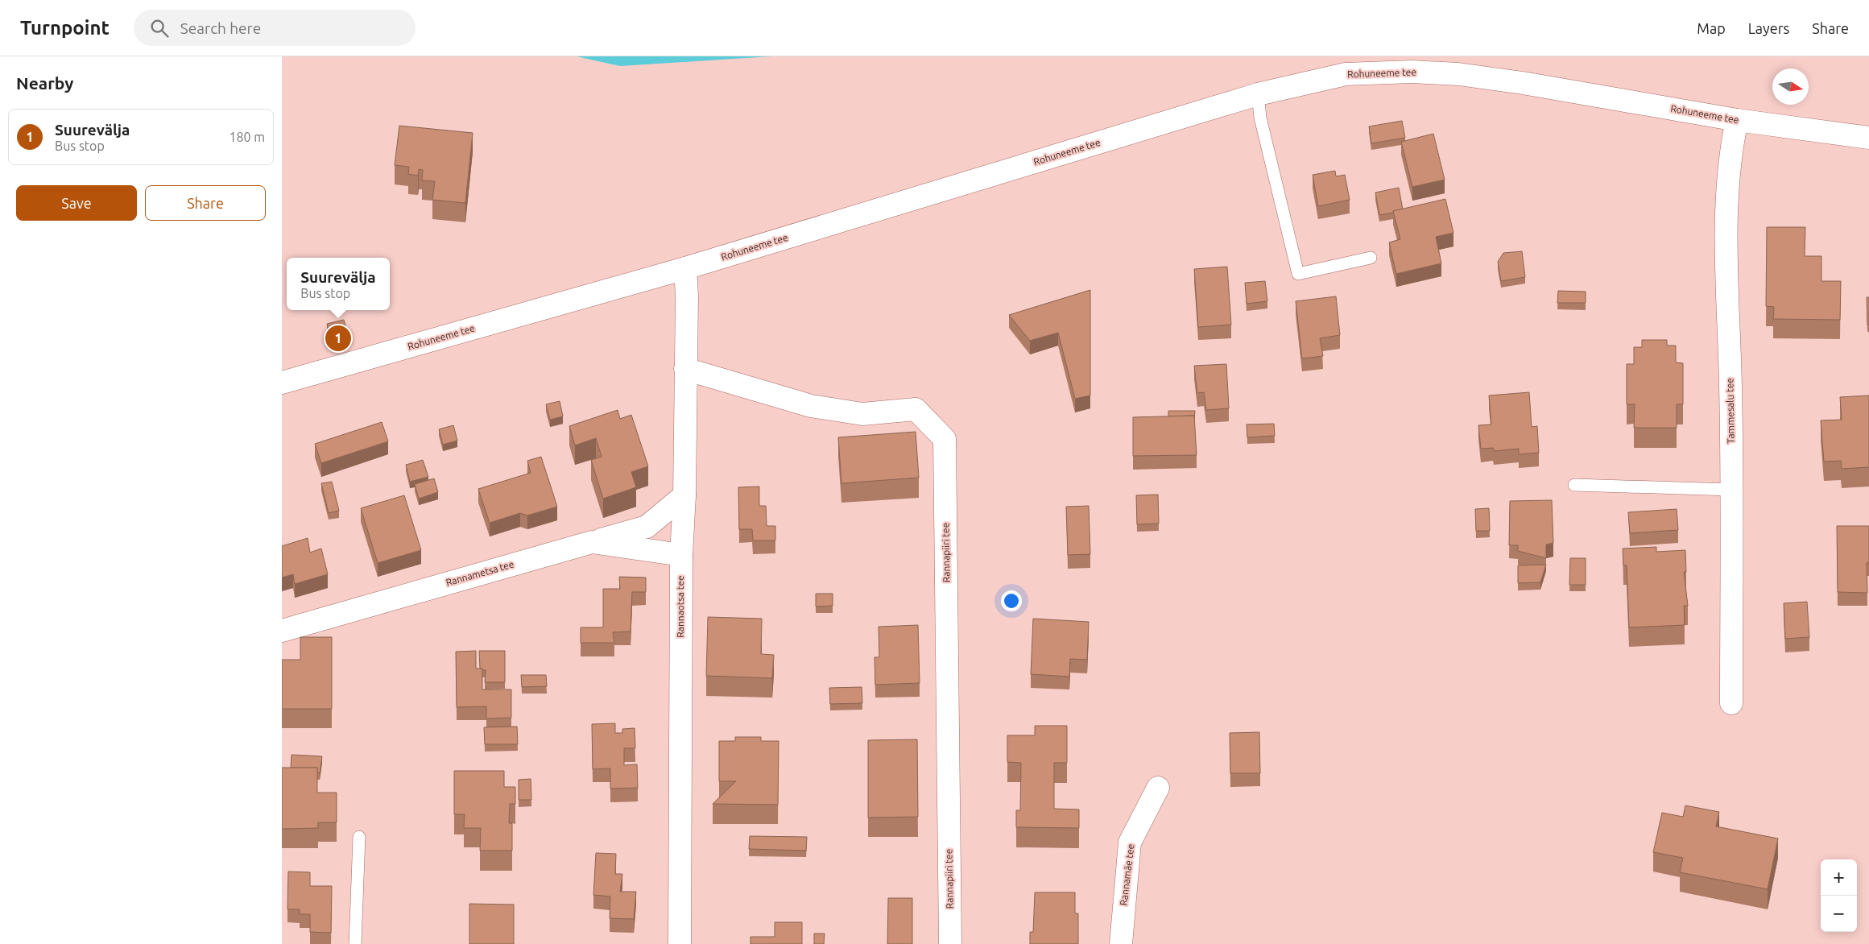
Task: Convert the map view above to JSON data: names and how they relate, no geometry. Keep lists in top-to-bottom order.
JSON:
{
  "streets": {
    "street": [
      "Rohuneeme tee",
      "Tammesalu tee",
      "Rannapiiri tee",
      "Rannametsa tee",
      "Rannaotsa tee",
      "Rannamäe tee"
    ]
  },
  "crossings": [
    ["Rohuneeme tee", "Tammesalu tee"],
    ["Rohuneeme tee", "Rannaotsa tee"],
    ["Rannapiiri tee", "Rannaotsa tee"],
    ["Rannametsa tee", "Rannaotsa tee"]
  ],
  "north": "right",
  "page": {
    "header": "Turnpoint",
    "search": "Search here",
    "nav": ["Map", "Layers", "Share"],
    "heading": "Nearby",
    "list": [
      {
        "mark": "1",
        "name": "Suurevälja",
        "note": "Bus stop",
        "value": "180 m"
      }
    ],
    "buttons": ["Save", "Share"],
    "popup": ["Suurevälja", "Bus stop"],
    "pins": "1",
    "map_buttons": ["+", "−"]
  }
}
